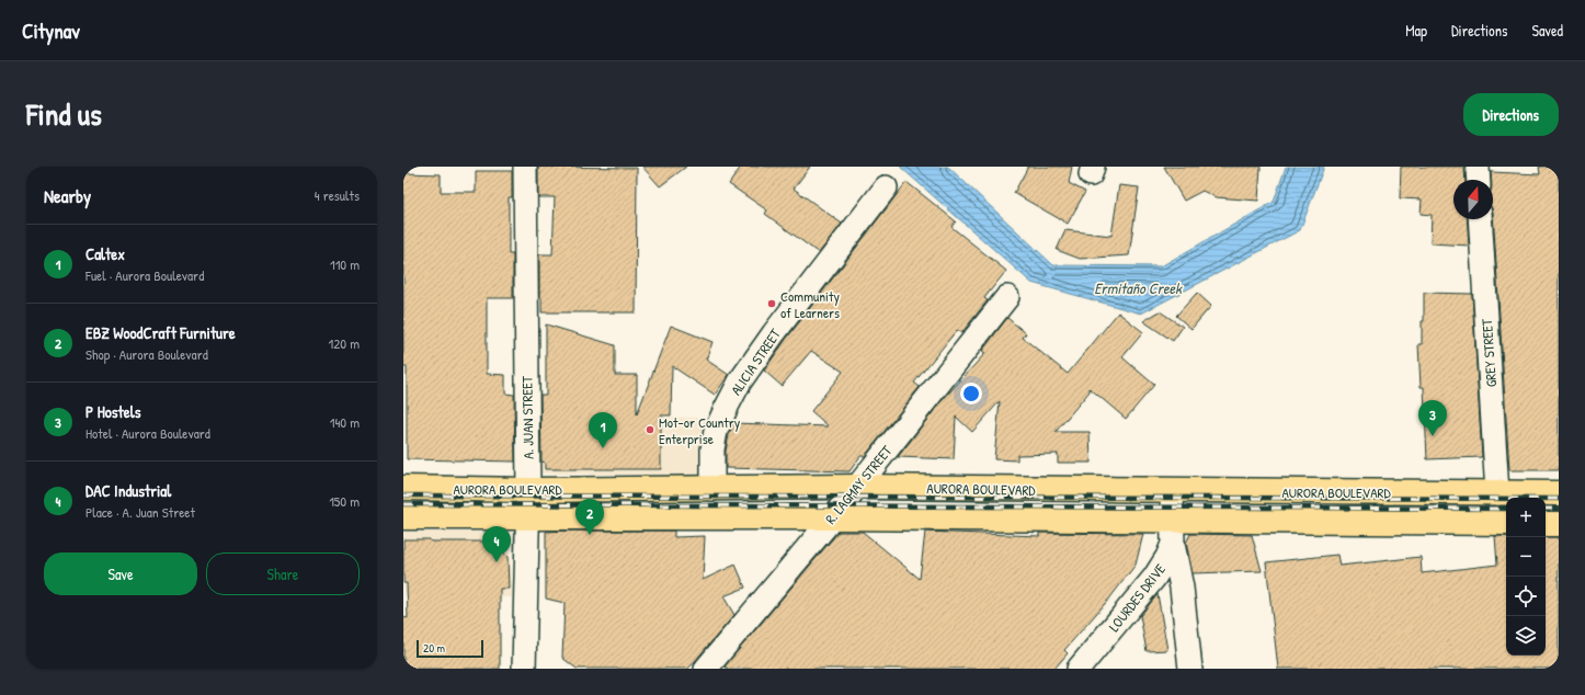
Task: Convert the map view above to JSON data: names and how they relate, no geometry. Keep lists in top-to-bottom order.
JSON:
{
  "streets": {
    "main road": ["AURORA BOULEVARD"],
    "street": [
      "GREY STREET",
      "ALICIA STREET",
      "A. JUAN STREET",
      "R. LAGMAY STREET",
      "LOURDES DRIVE"
    ]
  },
  "crossings": [
    ["GREY STREET", "AURORA BOULEVARD"],
    ["ALICIA STREET", "AURORA BOULEVARD"],
    ["A. JUAN STREET", "AURORA BOULEVARD"],
    ["R. LAGMAY STREET", "AURORA BOULEVARD"],
    ["AURORA BOULEVARD", "LOURDES DRIVE"]
  ],
  "water": ["Ermitaño Creek"],
  "places": ["Community of Learners", "Mot-or Country Enterprise"],
  "scale_bar": "20 m",
  "north": "top",
  "page": {
    "header": "Citynav",
    "nav": ["Map", "Directions", "Saved"],
    "title": "Find us",
    "buttons": [
      "Directions",
      ["Save", "Share"]
    ],
    "heading": ["Nearby", "4 results"],
    "list": [
      {
        "mark": "1",
        "name": "Caltex",
        "note": "Fuel · Aurora Boulevard",
        "value": "110 m"
      },
      {
        "mark": "2",
        "name": "EBZ WoodCraft Furniture",
        "note": "Shop · Aurora Boulevard",
        "value": "120 m"
      },
      {
        "mark": "3",
        "name": "P Hostels",
        "note": "Hotel · Aurora Boulevard",
        "value": "140 m"
      },
      {
        "mark": "4",
        "name": "DAC Industrial",
        "note": "Place · A. Juan Street",
        "value": "150 m"
      }
    ],
    "pins": [
      "3",
      "1",
      "2",
      "4"
    ],
    "map_buttons": ["+", "−"],
    "scale": "20 m"
  }
}
